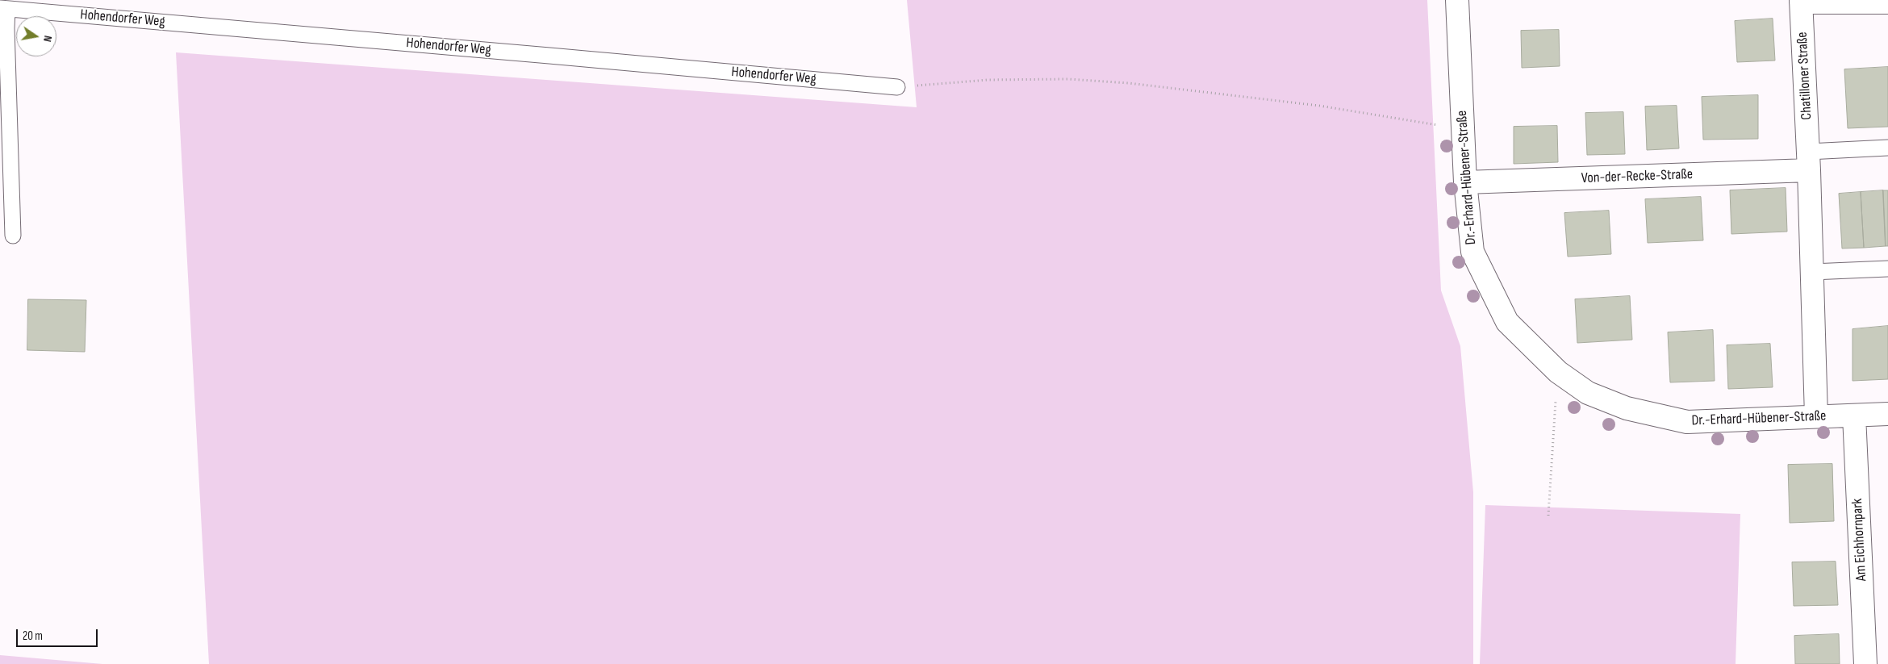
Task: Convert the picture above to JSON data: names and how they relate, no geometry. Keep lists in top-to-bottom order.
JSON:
{
  "streets": {
    "street": [
      "Chatilloner Straße",
      "Von-der-Recke-Straße",
      "Dr.-Erhard-Hübener-Straße",
      "Am Eichhornpark"
    ],
    "lane": ["Hohendorfer Weg"]
  },
  "crossings": [
    ["Chatilloner Straße", "Von-der-Recke-Straße"],
    ["Chatilloner Straße", "Dr.-Erhard-Hübener-Straße"],
    ["Von-der-Recke-Straße", "Dr.-Erhard-Hübener-Straße"],
    ["Dr.-Erhard-Hübener-Straße", "Am Eichhornpark"]
  ],
  "scale_bar": "20 m",
  "north": "right"
}
